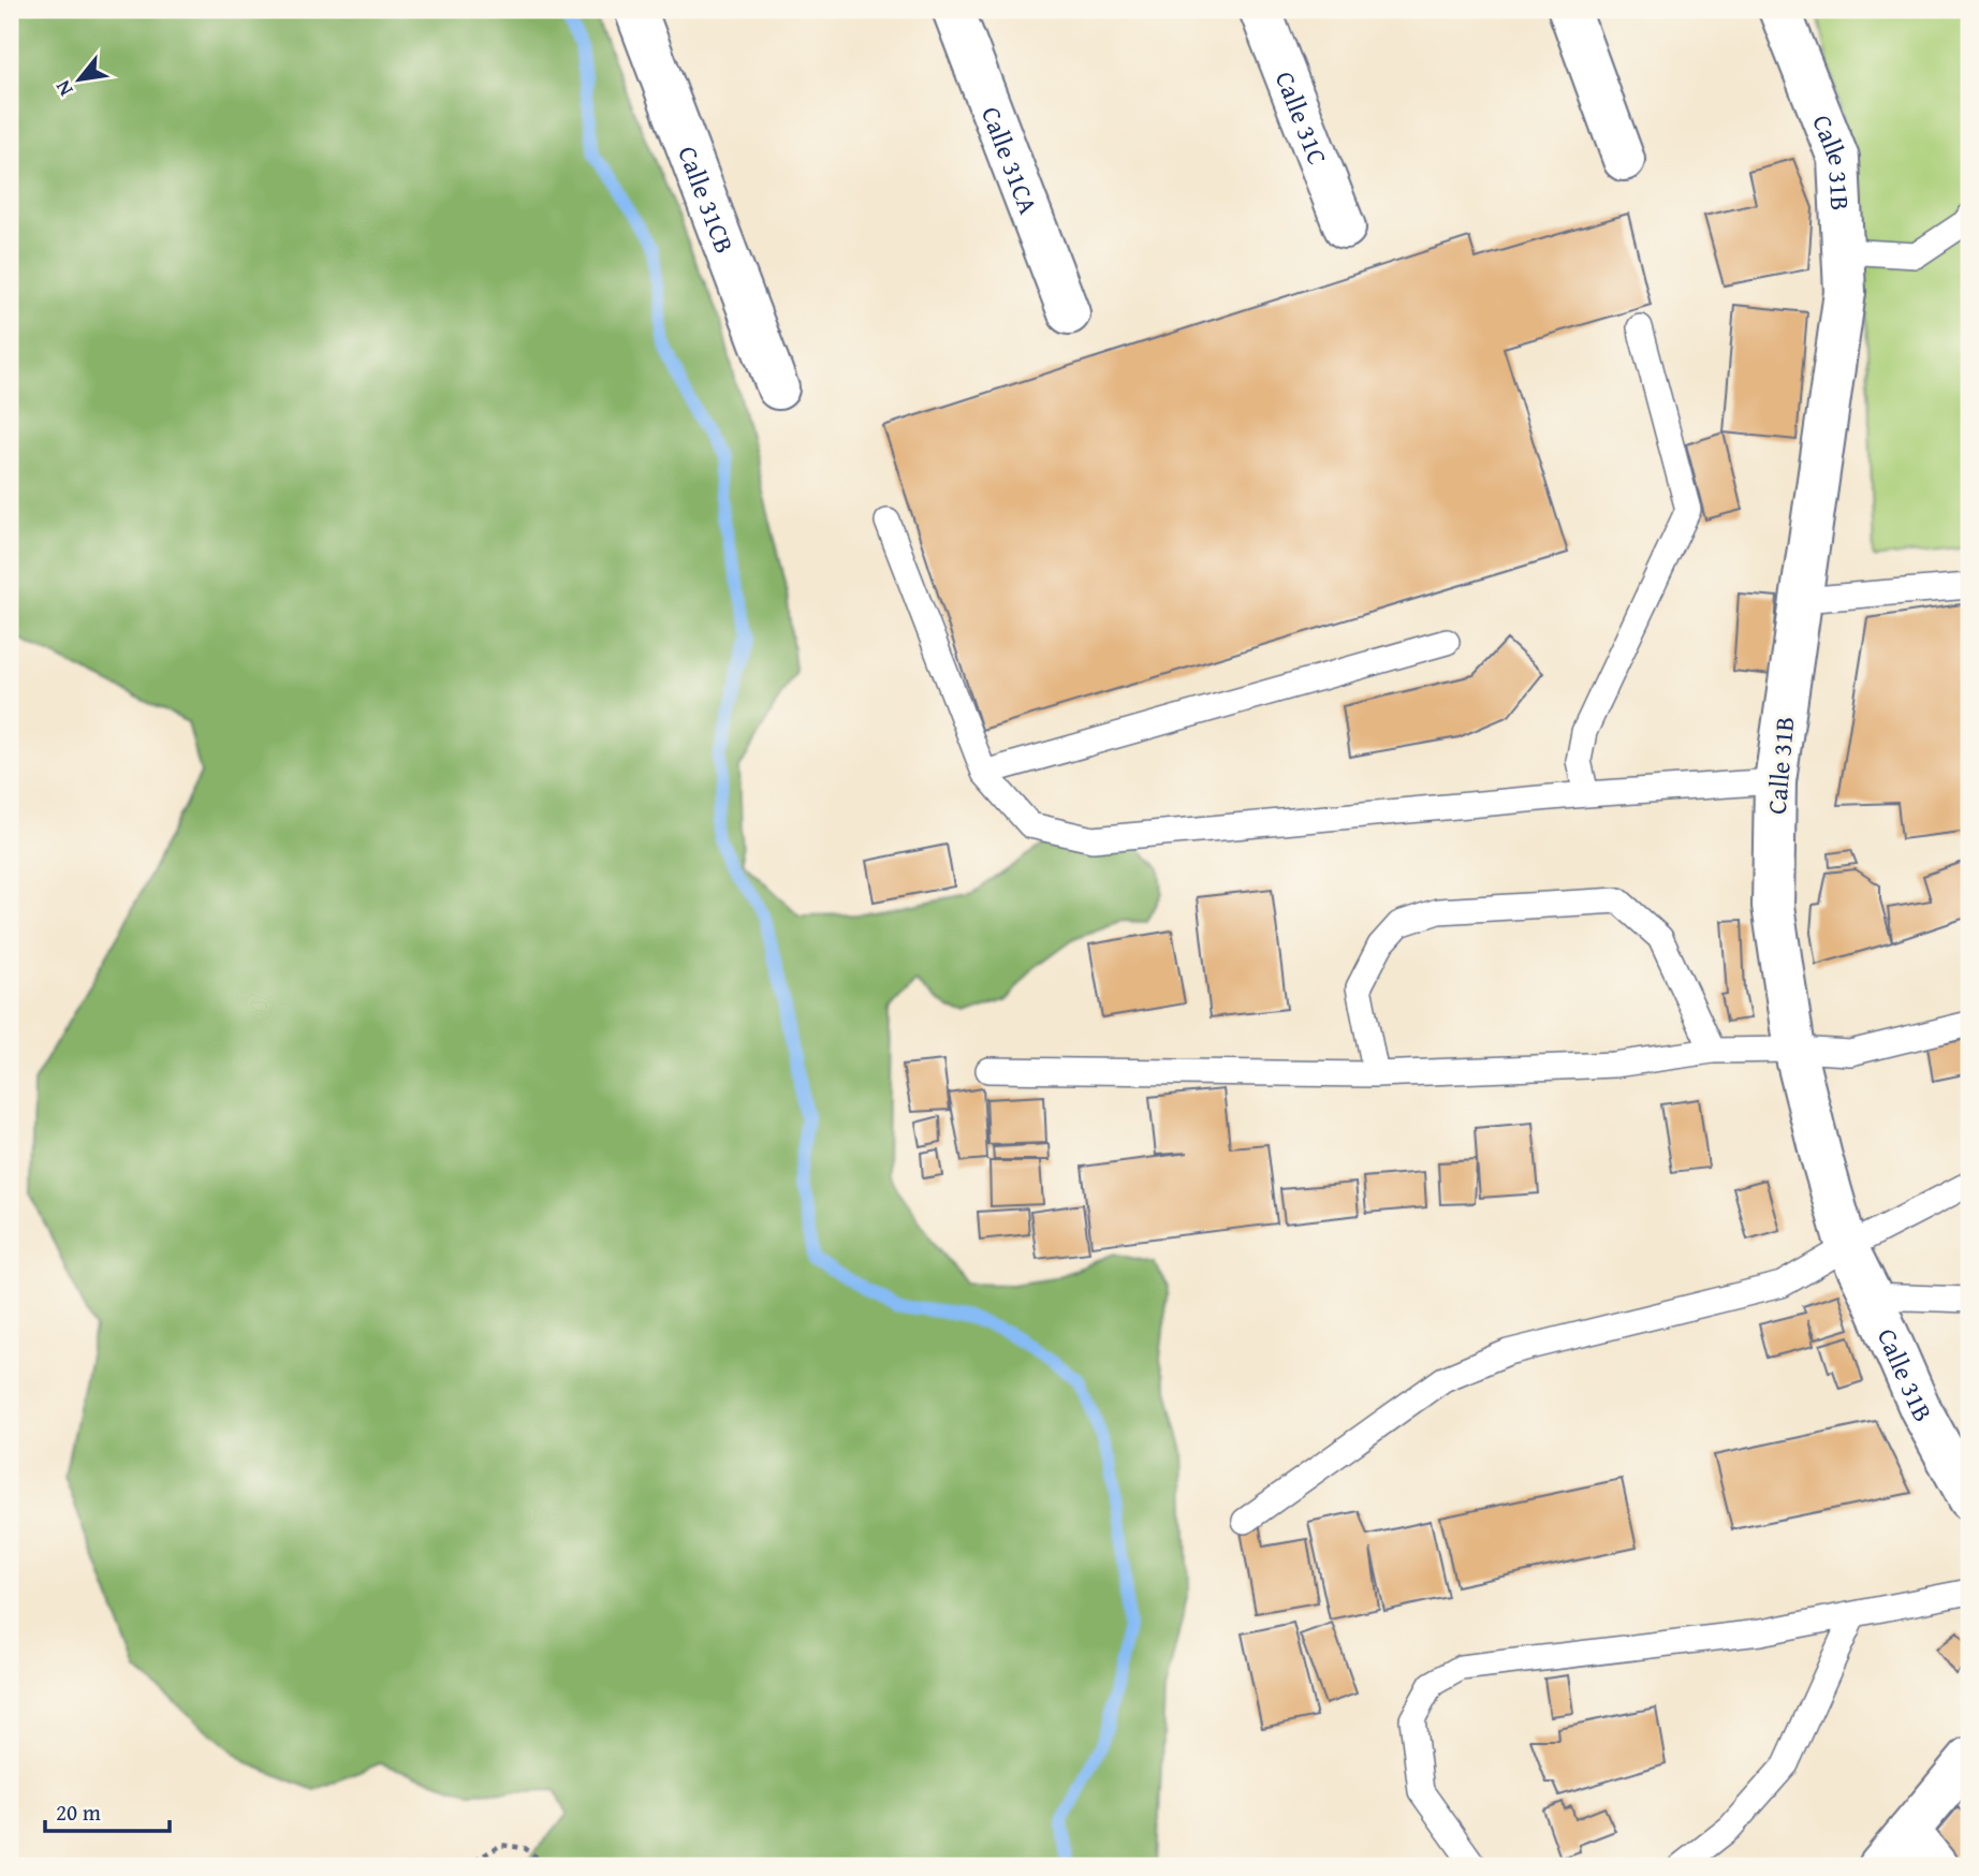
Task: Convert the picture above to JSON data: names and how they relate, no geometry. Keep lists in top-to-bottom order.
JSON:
{
  "streets": {
    "street": [
      "Calle 31C",
      "Calle 31CA",
      "Calle 31B",
      "Calle 31CB"
    ]
  },
  "scale_bar": "20 m",
  "north": "bottom left"
}
